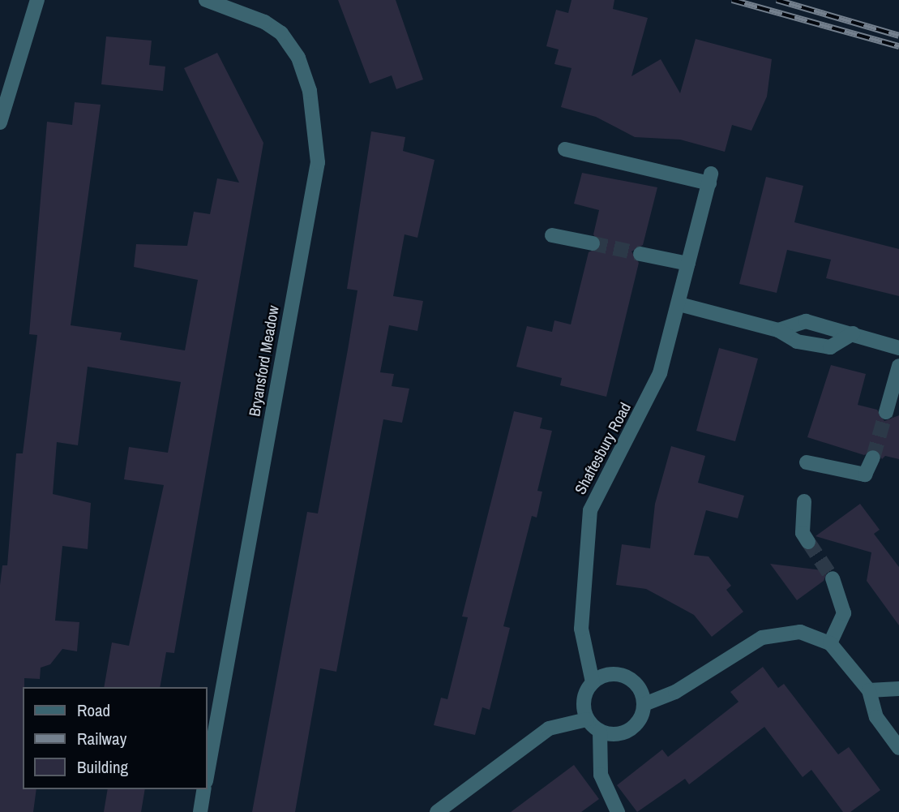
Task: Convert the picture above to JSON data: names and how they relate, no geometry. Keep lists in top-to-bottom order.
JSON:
{
  "streets": {
    "street": ["Bryansford Meadow", "Shaftesbury Road"]
  },
  "legend": ["Road", "Railway", "Building"]
}
